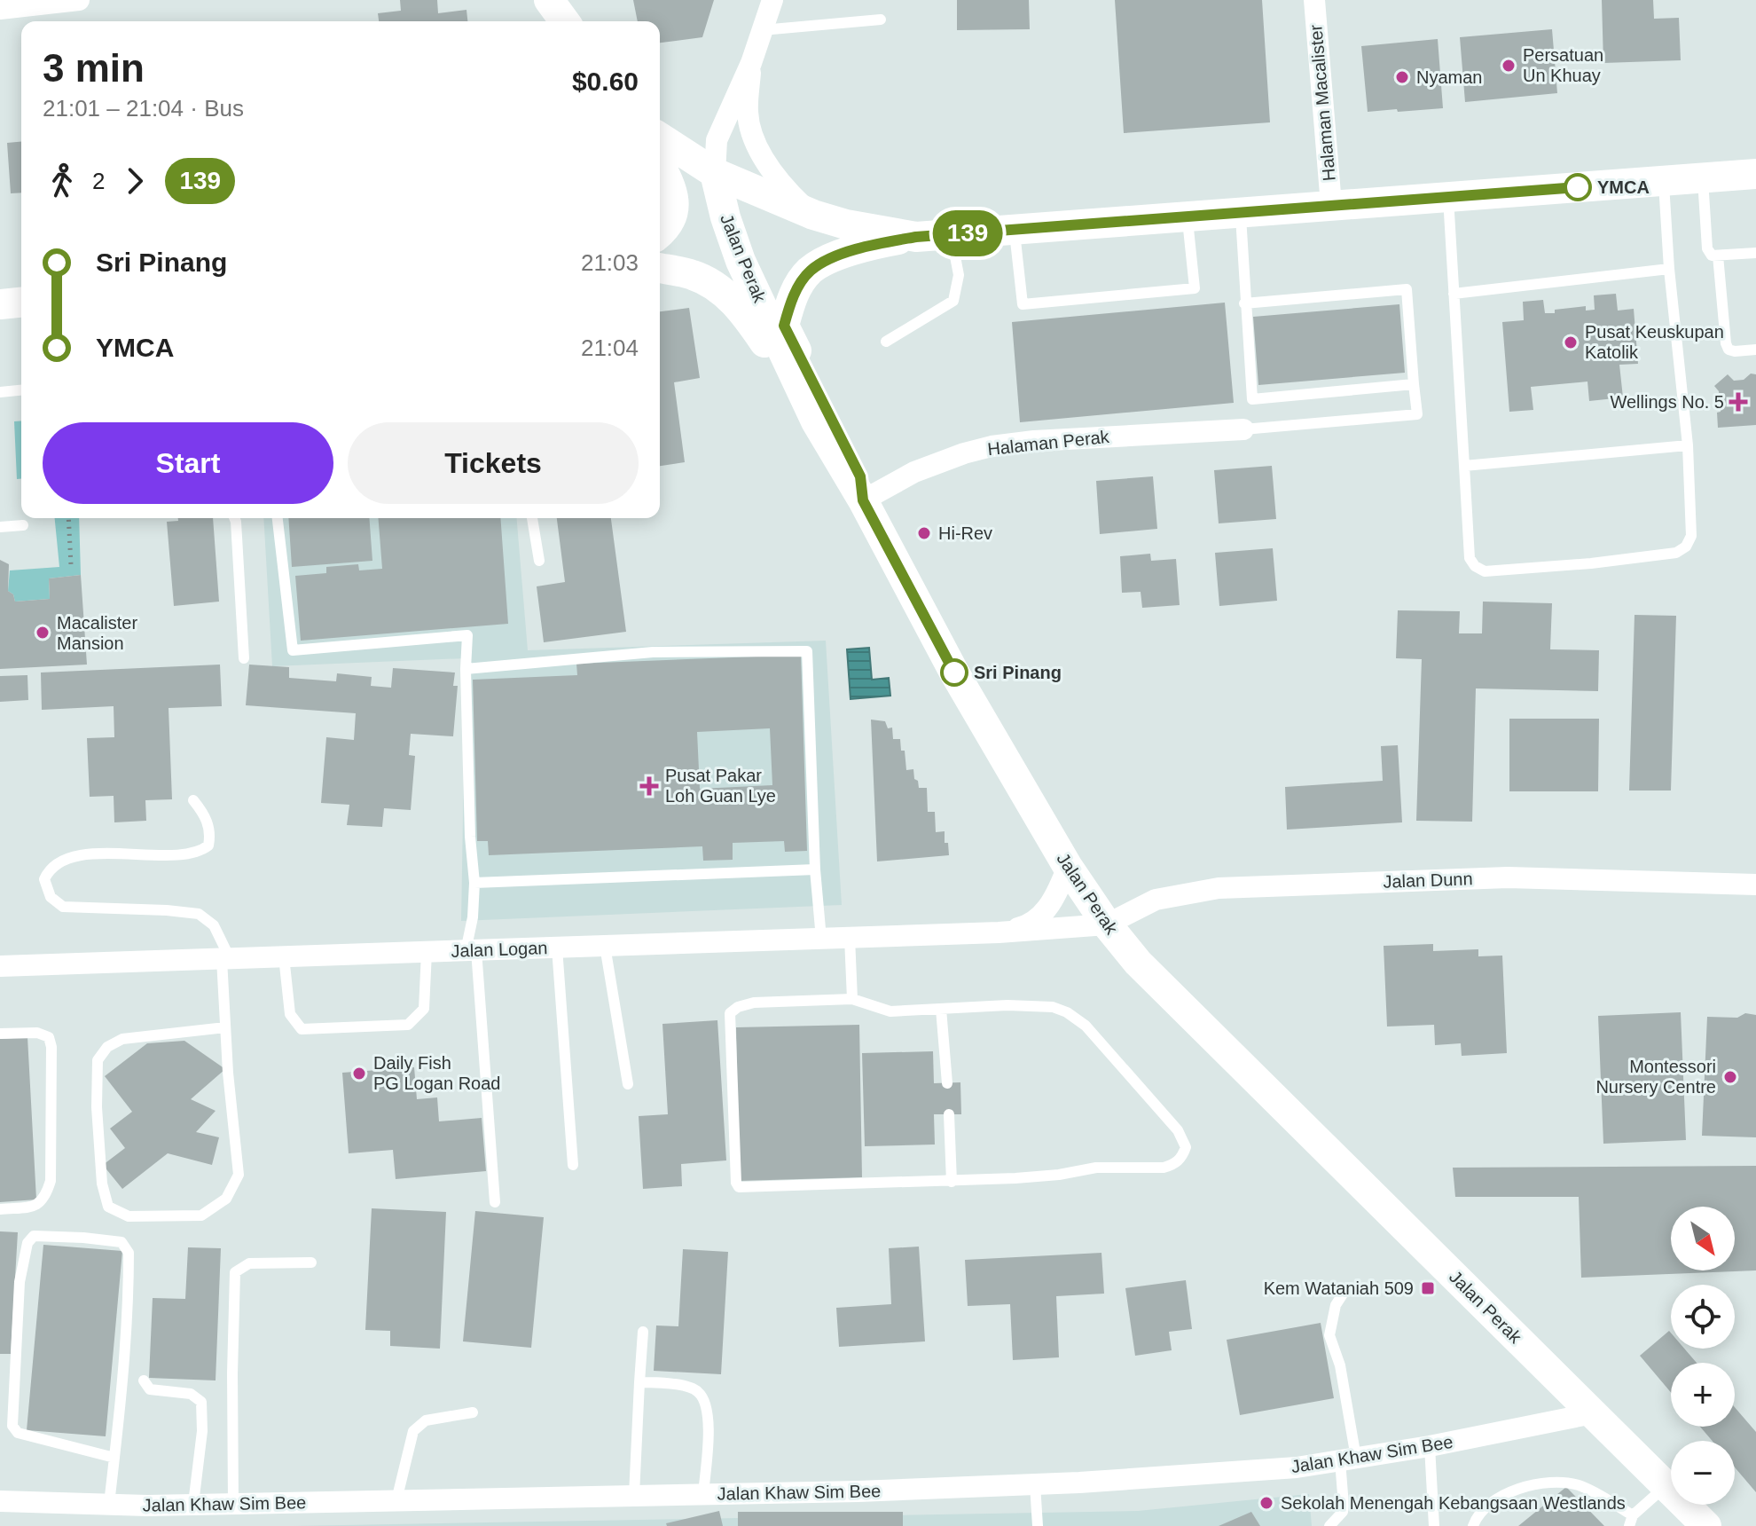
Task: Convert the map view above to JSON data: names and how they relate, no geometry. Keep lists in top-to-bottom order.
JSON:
{
  "streets": {
    "main road": ["Jalan Perak"],
    "street": [
      "Halaman Macalister",
      "Halaman Perak",
      "Jalan Dunn",
      "Jalan Logan",
      "Jalan Khaw Sim Bee"
    ]
  },
  "crossings": [
    ["Jalan Perak", "Halaman Perak"],
    ["Jalan Perak", "Jalan Dunn"],
    ["Jalan Perak", "Jalan Logan"],
    ["Jalan Perak", "Jalan Khaw Sim Bee"],
    ["Jalan Dunn", "Jalan Logan"]
  ],
  "places": {
    "other": [
      "Persatuan Un Khuay",
      "Nyaman",
      "YMCA",
      "Pusat Keuskupan Katolik",
      "Hi-Rev",
      "Macalister Mansion",
      "Sri Pinang",
      "Daily Fish PG Logan Road",
      "Montessori Nursery Centre",
      "Sekolah Menengah Kebangsaan Westlands"
    ],
    "health": ["Wellings No. 5", "Pusat Pakar Loh Guan Lye"],
    "transit": ["Kem Wataniah 509"]
  },
  "lines": ["bus line 139"],
  "north": "bottom right",
  "page": {
    "on_map": "139",
    "heading": ["3 min", "21:01 – 21:04 · Bus", "$0.60"],
    "legs": ["2", "139"],
    "list": [
      {
        "name": "Sri Pinang",
        "value": "21:03"
      },
      {
        "name": "YMCA",
        "value": "21:04"
      }
    ],
    "buttons": ["Start", "Tickets"],
    "map_buttons": ["+", "−"]
  }
}
